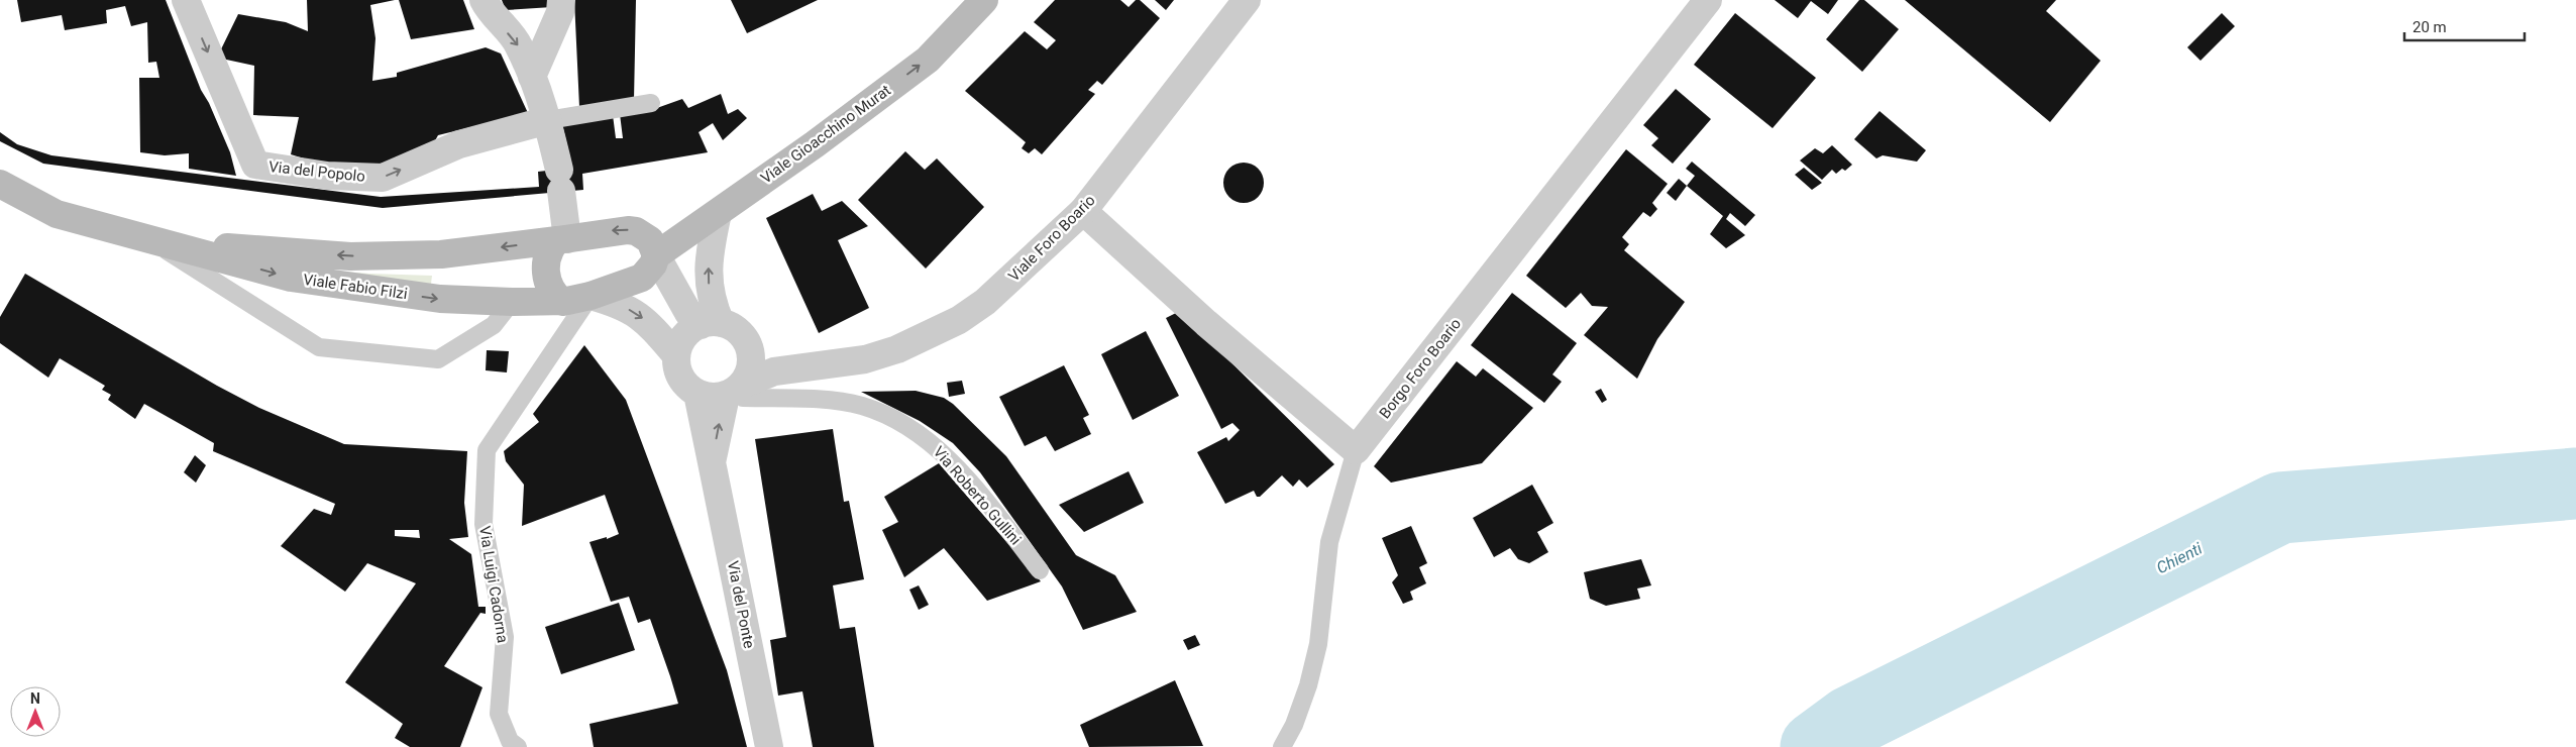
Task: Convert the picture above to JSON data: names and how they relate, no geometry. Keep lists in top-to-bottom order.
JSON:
{
  "streets": {
    "main road": ["Viale Gioacchino Murat", "Viale Fabio Filzi"],
    "street": [
      "Via del Popolo",
      "Viale Foro Boario",
      "Borgo Foro Boario",
      "Via del Ponte"
    ],
    "lane": ["Via Roberto Gullini", "Via Luigi Cadorna"]
  },
  "crossings": [
    ["Viale Gioacchino Murat", "Viale Fabio Filzi"],
    ["Viale Foro Boario", "Via Roberto Gullini"],
    ["Viale Foro Boario", "Via del Ponte"],
    ["Viale Fabio Filzi", "Via Luigi Cadorna"],
    ["Via Roberto Gullini", "Via del Ponte"]
  ],
  "one_way": ["Viale Gioacchino Murat"],
  "water": ["Chienti"],
  "scale_bar": "20 m",
  "north": "top"
}
